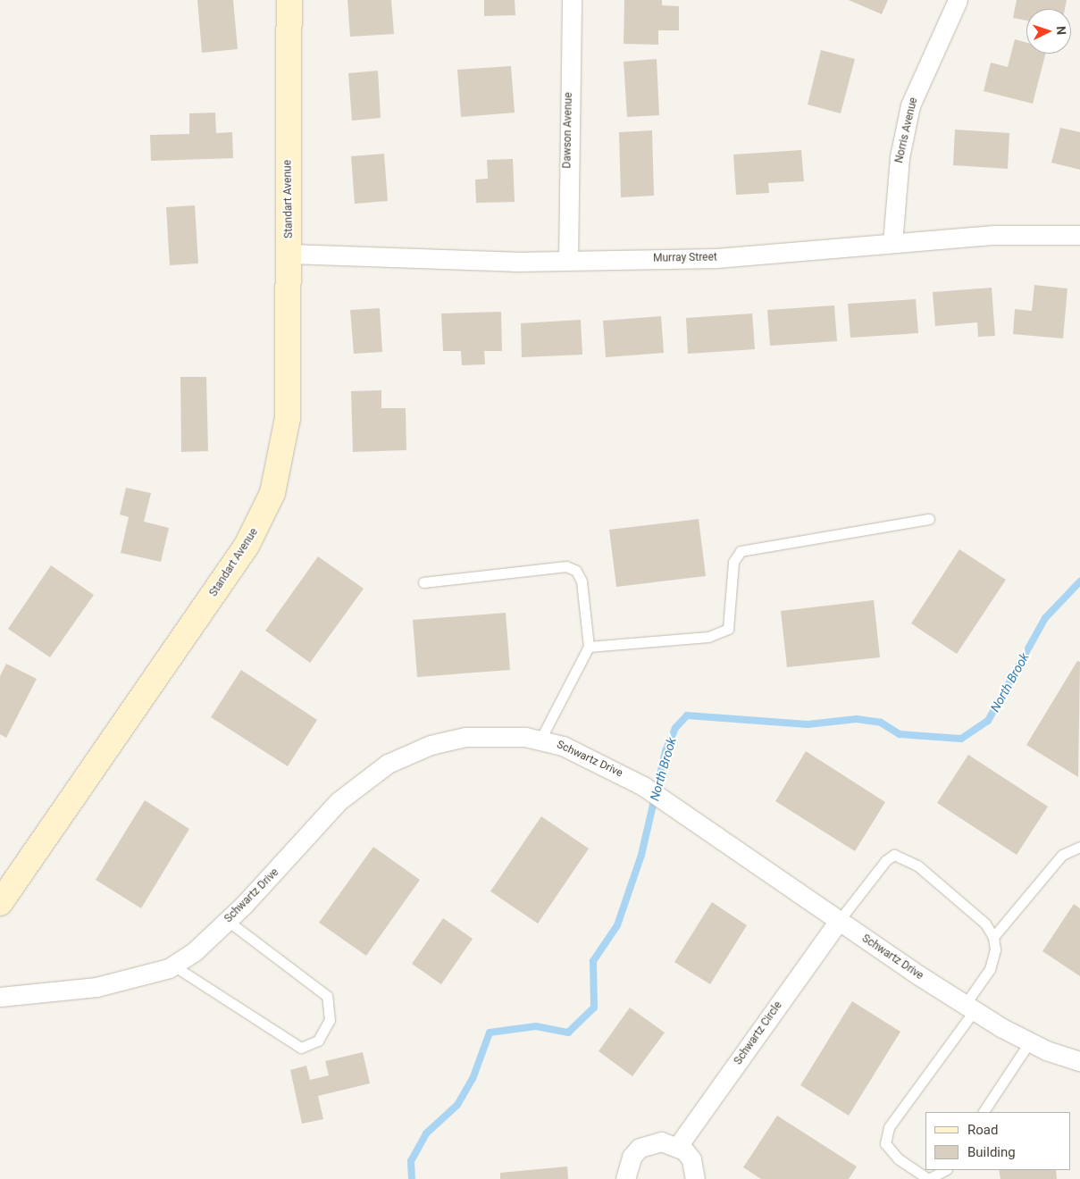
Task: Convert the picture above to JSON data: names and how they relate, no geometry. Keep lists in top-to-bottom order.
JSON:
{
  "streets": {
    "street": [
      "Dawson Avenue",
      "Norris Avenue",
      "Standart Avenue",
      "Murray Street",
      "Schwartz Drive",
      "Schwartz Circle"
    ]
  },
  "crossings": [
    ["Dawson Avenue", "Murray Street"],
    ["Norris Avenue", "Murray Street"],
    ["Standart Avenue", "Murray Street"],
    ["Schwartz Drive", "Schwartz Circle"]
  ],
  "water": ["North Brook"],
  "legend": ["Road", "Building"],
  "north": "right"
}
